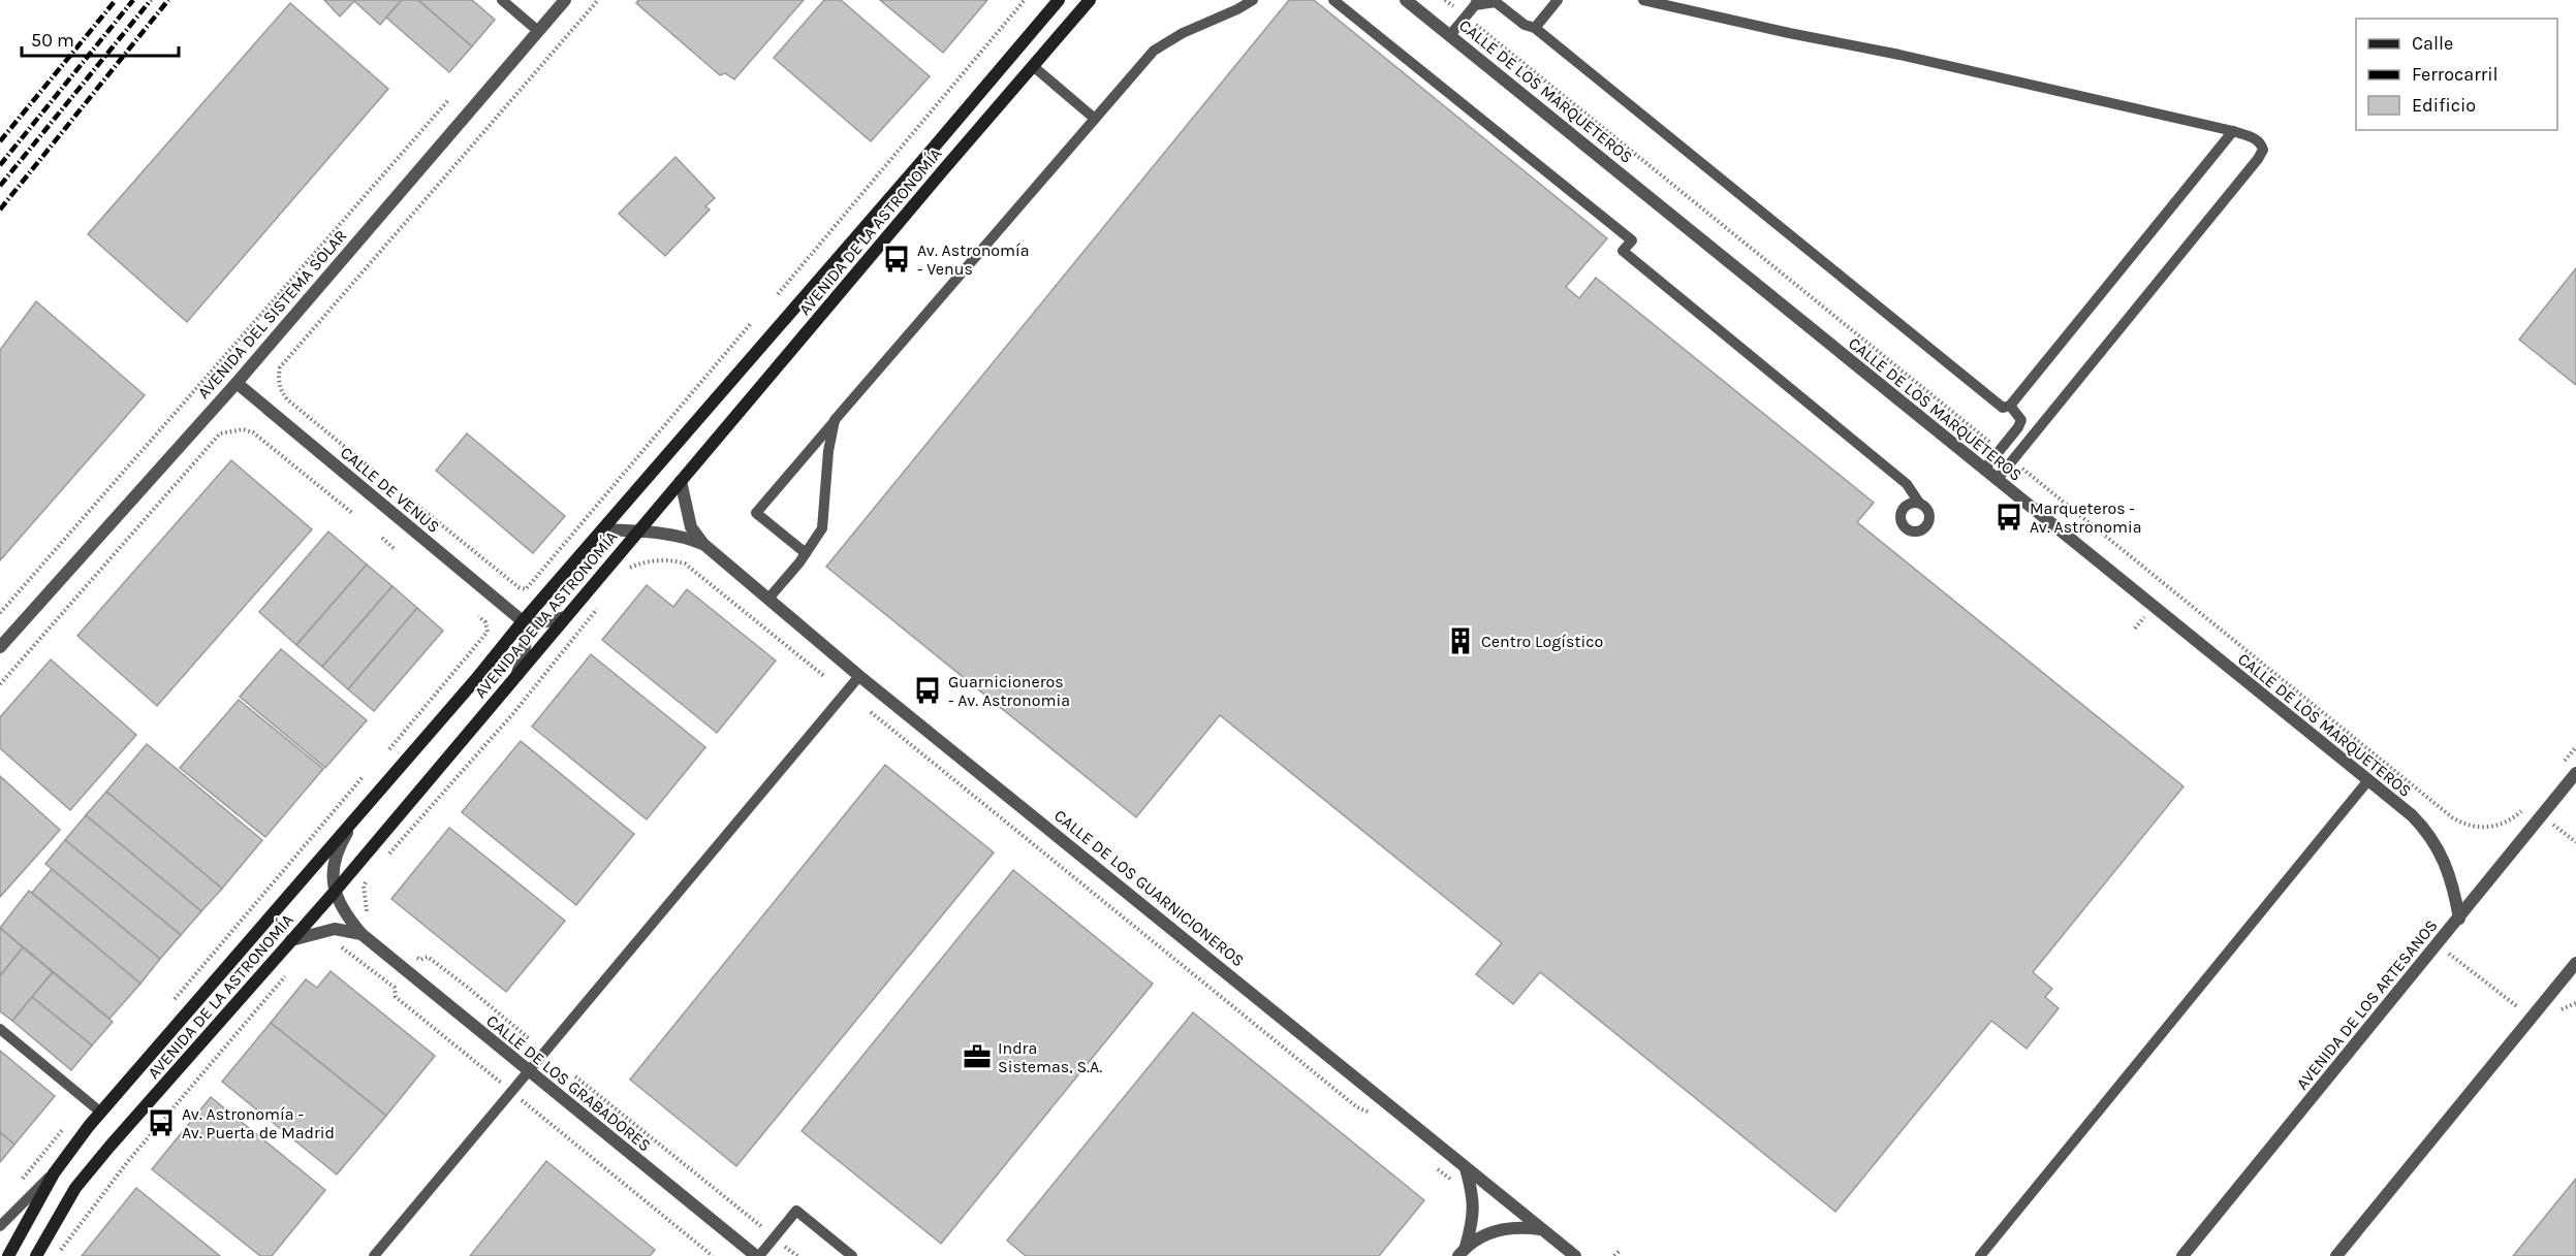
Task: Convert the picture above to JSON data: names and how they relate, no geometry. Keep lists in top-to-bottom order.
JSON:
{
  "streets": {
    "street": [
      "CALLE DE LOS MARQUETEROS",
      "AVENIDA DE LA ASTRONOMÍA",
      "AVENIDA DEL SISTEMA SOLAR",
      "CALLE DE VENUS",
      "CALLE DE LOS GUARNICIONEROS",
      "AVENIDA DE LOS ARTESANOS",
      "CALLE DE LOS GRABADORES"
    ]
  },
  "crossings": [
    ["CALLE DE LOS MARQUETEROS", "AVENIDA DE LOS ARTESANOS"],
    ["AVENIDA DE LA ASTRONOMÍA", "CALLE DE VENUS"],
    ["AVENIDA DE LA ASTRONOMÍA", "CALLE DE LOS GUARNICIONEROS"],
    ["AVENIDA DE LA ASTRONOMÍA", "CALLE DE LOS GRABADORES"],
    ["AVENIDA DEL SISTEMA SOLAR", "CALLE DE VENUS"]
  ],
  "places": {
    "bus stop": [
      "Av. Astronomía - Venus",
      "Marqueteros - Av. Astronomia",
      "Guarnicioneros - Av. Astronomia",
      "Av. Astronomía - Av. Puerta de Madrid"
    ],
    "building": ["Centro Logístico"],
    "office": ["Indra Sistemas, S.A."]
  },
  "legend": ["Calle", "Ferrocarril", "Edificio"],
  "scale_bar": "50 m"
}
